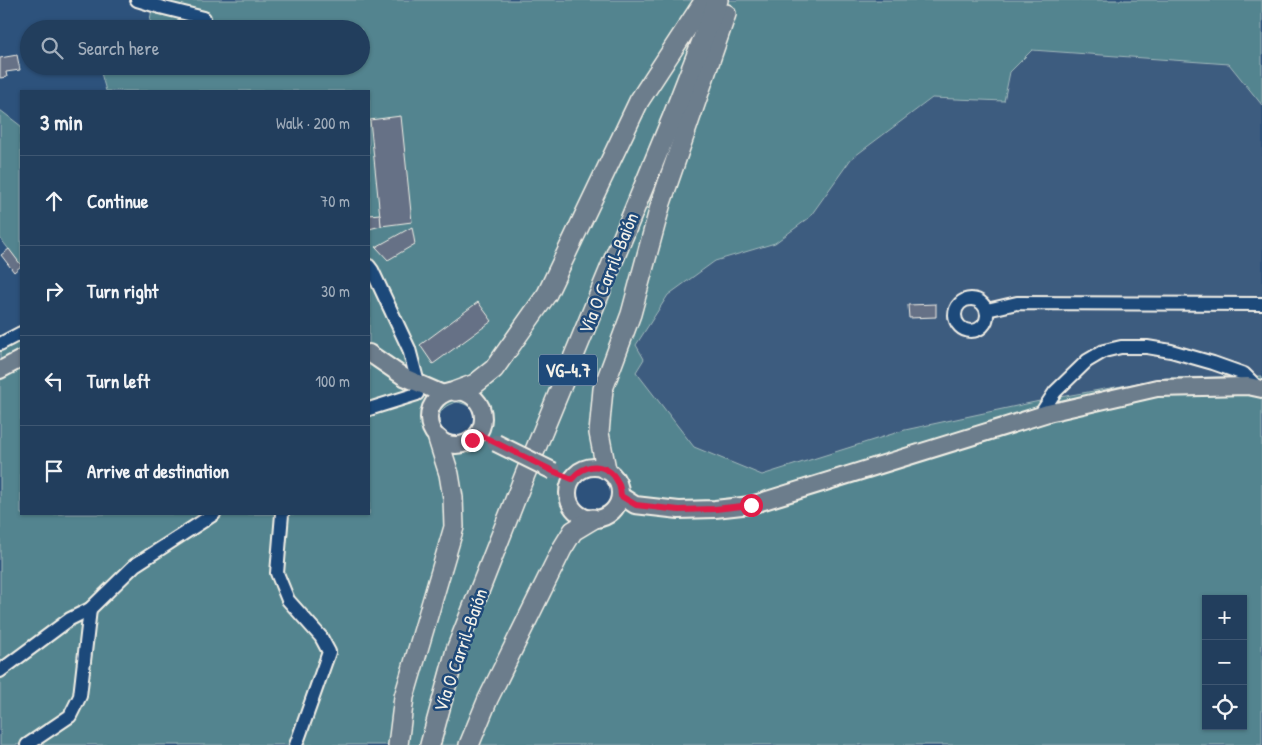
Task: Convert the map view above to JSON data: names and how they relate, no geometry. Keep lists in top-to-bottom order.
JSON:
{
  "streets": {
    "highway": ["Vía O Carril-Baión", "VG-4.7"]
  },
  "page": {
    "search": "Search here",
    "heading": ["3 min", "Walk · 200 m"],
    "list": [
      ["Continue", "70 m"],
      ["Turn right", "30 m"],
      ["Turn left", "100 m"],
      "Arrive at destination"
    ],
    "map_buttons": ["+", "−"]
  }
}
